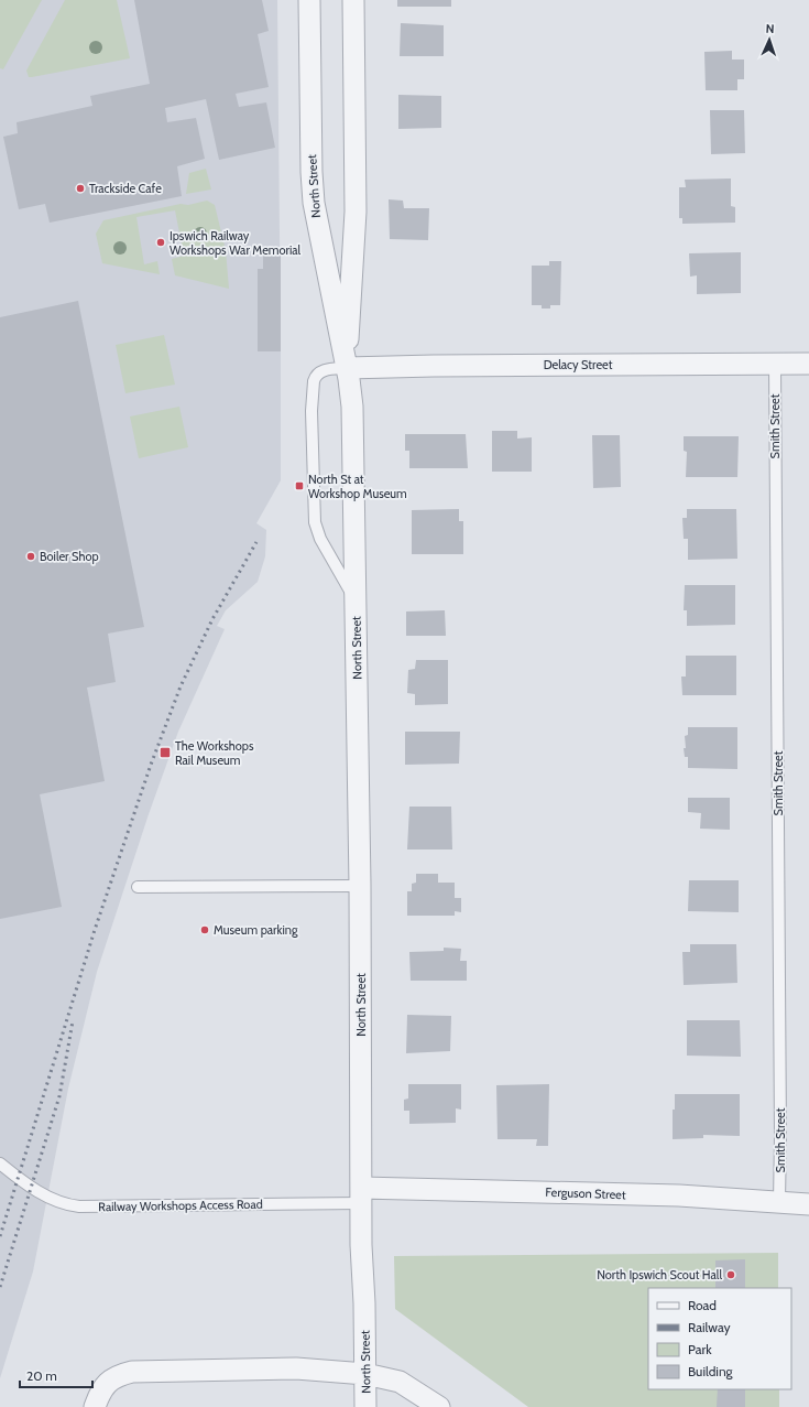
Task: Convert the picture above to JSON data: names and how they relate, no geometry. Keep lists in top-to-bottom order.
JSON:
{
  "streets": {
    "street": ["North Street", "Delacy Street", "Ferguson Street"],
    "lane": ["Smith Street", "Railway Workshops Access Road"]
  },
  "crossings": [
    ["North Street", "Delacy Street"],
    ["North Street", "Ferguson Street"],
    ["North Street", "Railway Workshops Access Road"],
    ["Delacy Street", "Smith Street"],
    ["Smith Street", "Ferguson Street"],
    ["Ferguson Street", "Railway Workshops Access Road"]
  ],
  "places": {
    "other": [
      "Trackside Cafe",
      "Ipswich Railway Workshops War Memorial",
      "Boiler Shop",
      "Museum parking",
      "North Ipswich Scout Hall"
    ],
    "transit": ["North St at Workshop Museum", "The Workshops Rail Museum"]
  },
  "legend": [
    "Road",
    "Railway",
    "Park",
    "Building"
  ],
  "scale_bar": "20 m",
  "north": "top"
}
